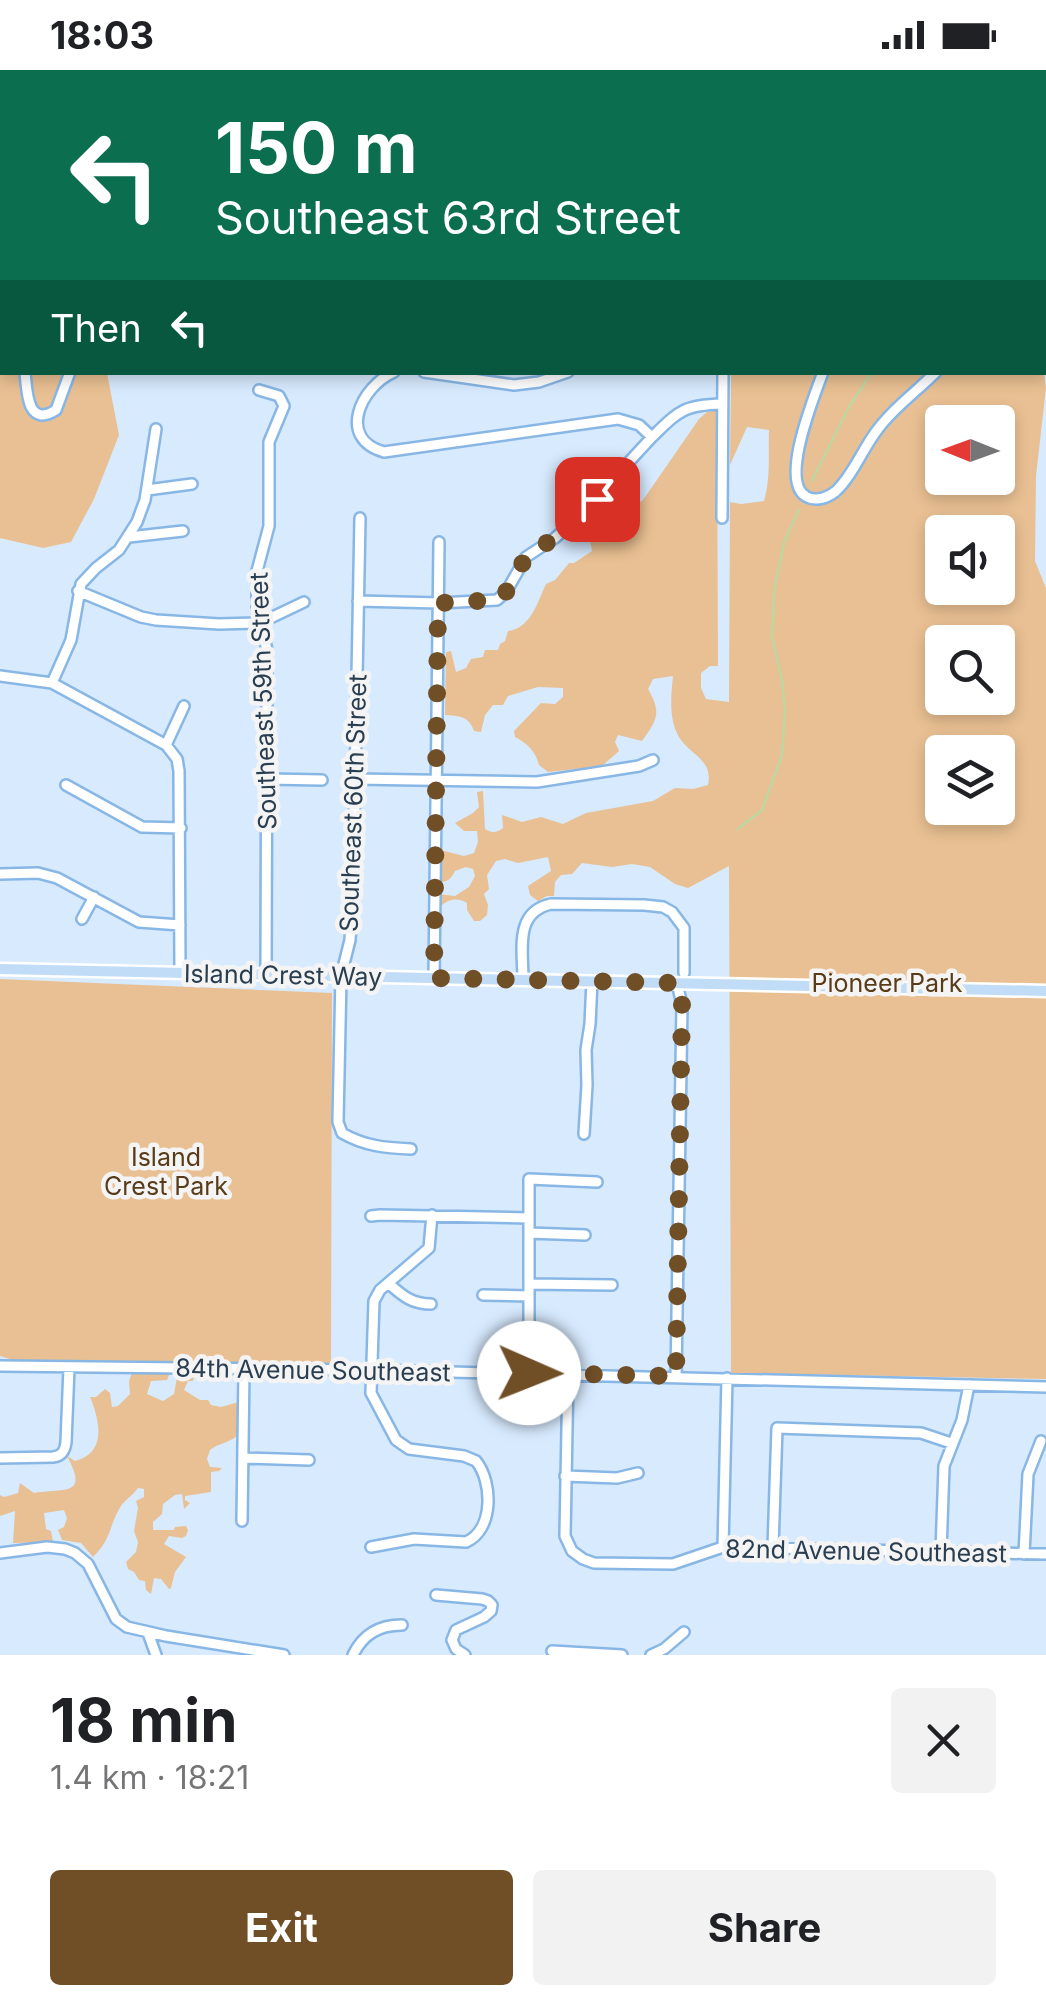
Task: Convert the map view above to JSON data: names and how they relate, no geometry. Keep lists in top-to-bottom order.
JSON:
{
  "streets": {
    "main road": ["Island Crest Way"],
    "street": [
      "Southeast 59th Street",
      "Southeast 60th Street",
      "84th Avenue Southeast",
      "82nd Avenue Southeast"
    ]
  },
  "crossings": [
    ["Southeast 59th Street", "Island Crest Way"],
    ["Southeast 60th Street", "Island Crest Way"]
  ],
  "parks": ["Pioneer Park", "Island Crest Park"],
  "north": "left",
  "page": {
    "status": "18:03",
    "turn": ["150 m", "Southeast 63rd Street"],
    "then": "Then",
    "heading": ["18 min", "1.4 km · 18:21"],
    "buttons": ["Exit", "Share"]
  }
}
